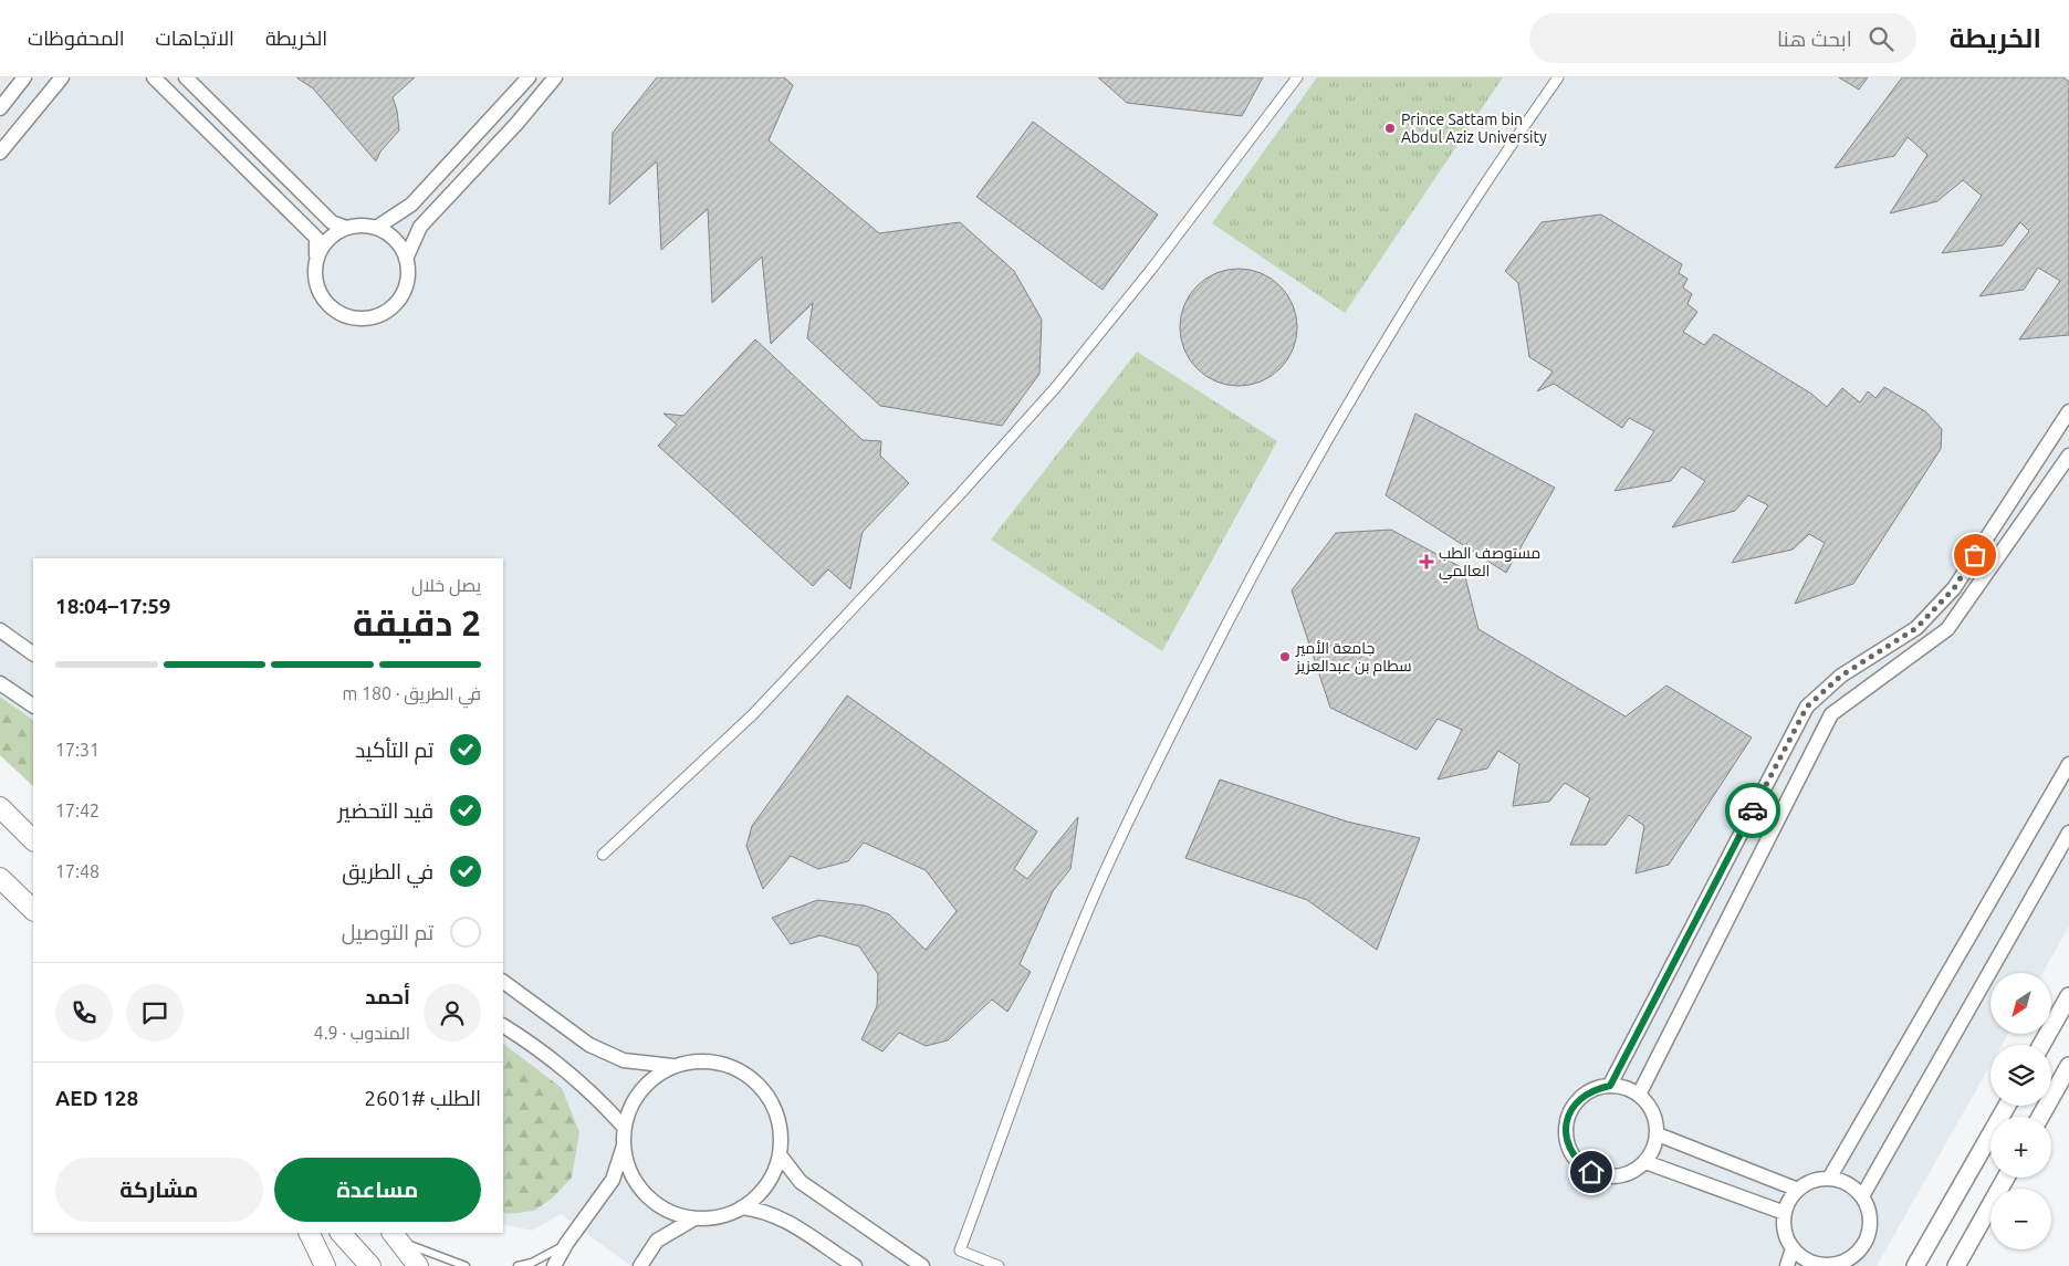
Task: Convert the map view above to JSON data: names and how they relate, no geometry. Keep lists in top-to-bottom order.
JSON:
{
  "places": {
    "other": ["Prince Sattam bin Abdul Aziz University", "جامعة الأمير سطام بن عبدالعزيز"],
    "health": ["مستوصف الطب العالمي"]
  },
  "north": "bottom left",
  "page": {
    "header": "الخريطة",
    "search": "ابحث هنا",
    "nav": ["الخريطة", "الاتجاهات", "المحفوظات"],
    "heading": ["2 دقيقة", "يصل خلال", "17:59–18:04"],
    "panel": [
      "أحمد",
      "المندوب · 4.9",
      "الطلب #2601",
      "AED 128"
    ],
    "bar": "في الطريق · 180 m",
    "list": [
      ["تم التأكيد", "17:31"],
      ["قيد التحضير", "17:42"],
      ["في الطريق", "17:48"],
      "تم التوصيل"
    ],
    "map_buttons": ["+", "−"],
    "buttons": ["مساعدة", "مشاركة"]
  }
}
